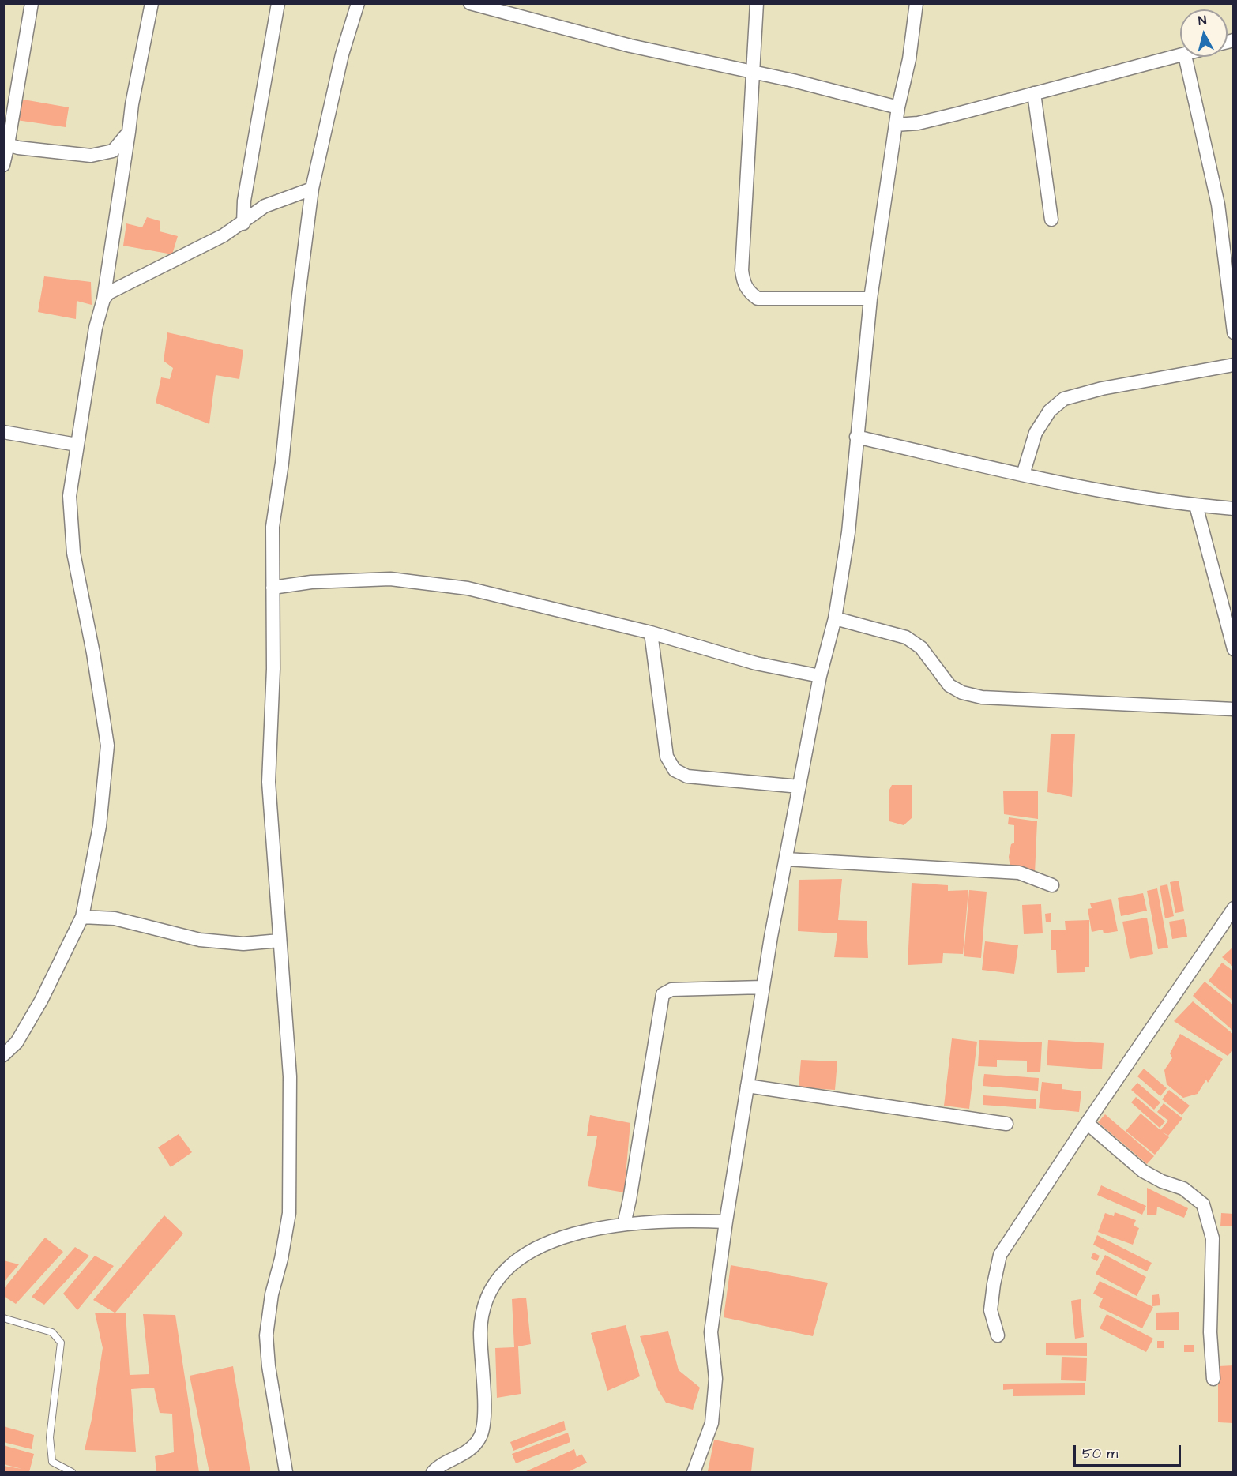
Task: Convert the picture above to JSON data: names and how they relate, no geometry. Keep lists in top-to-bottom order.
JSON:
{
  "scale_bar": "50 m",
  "north": "top"
}
